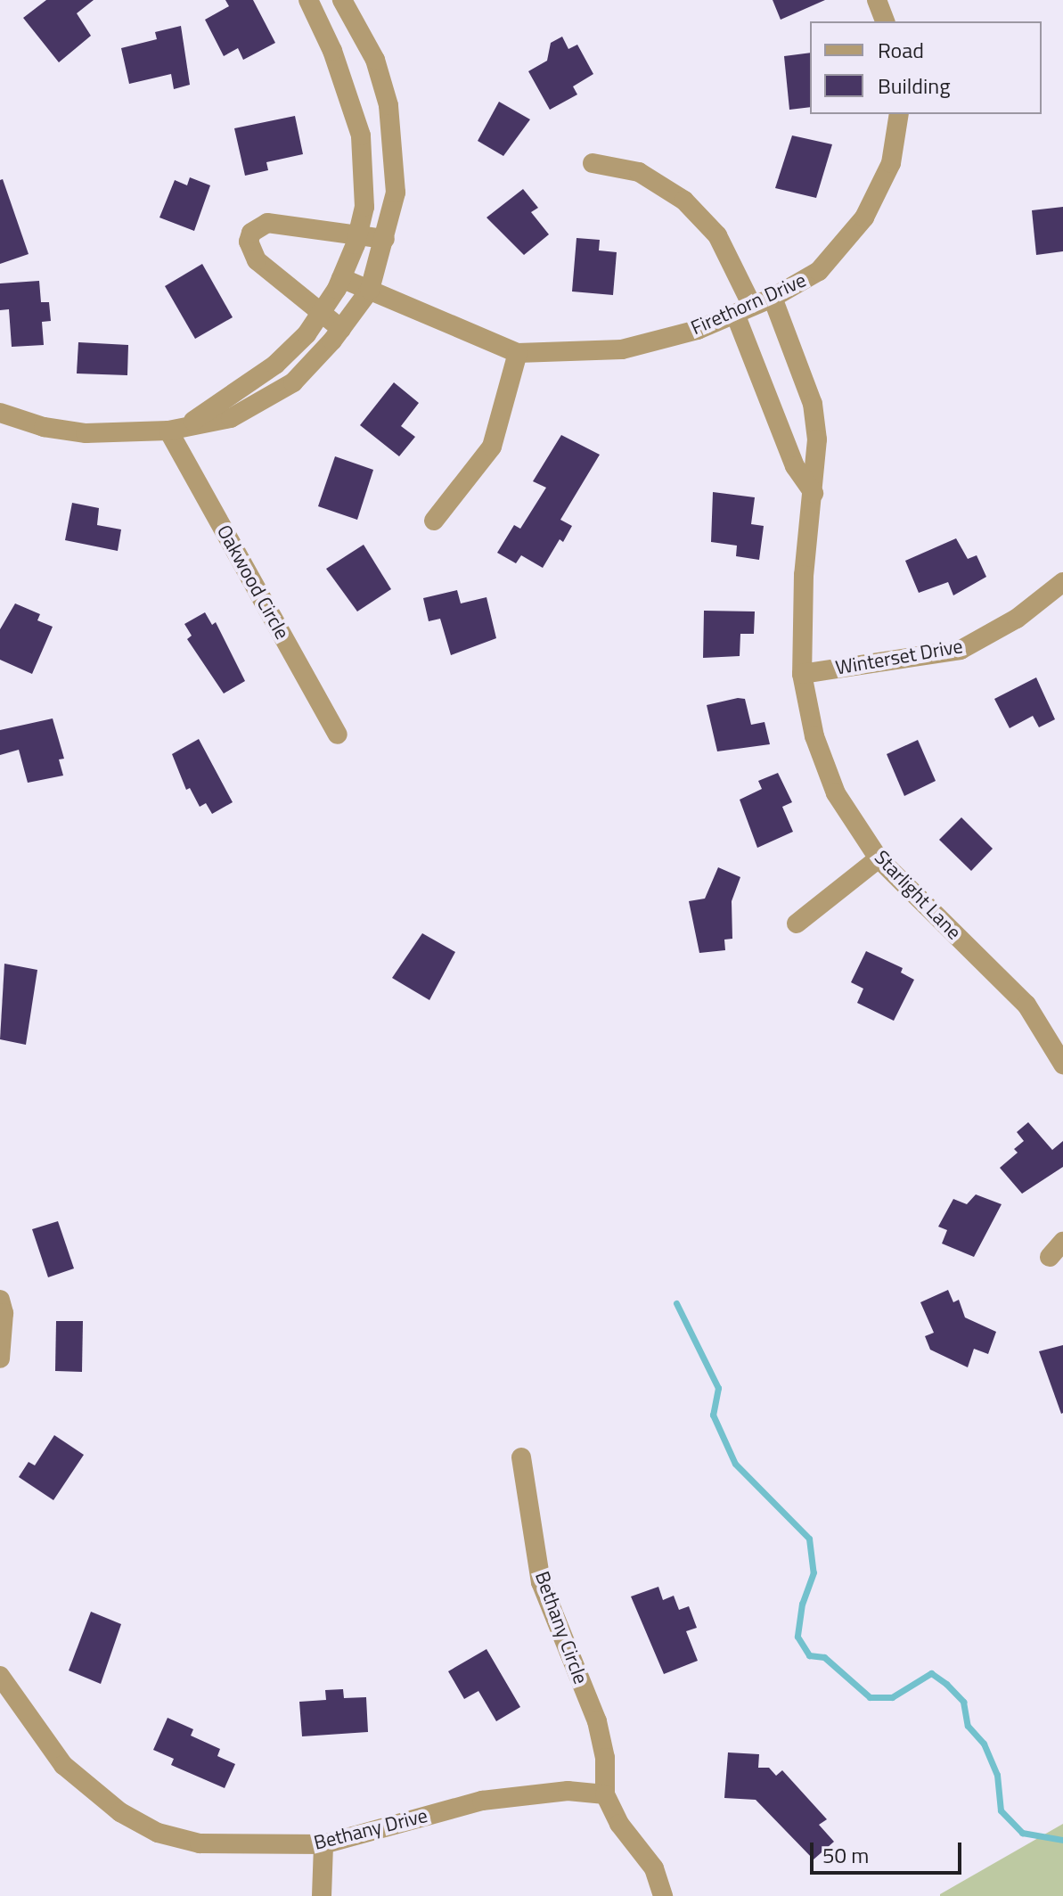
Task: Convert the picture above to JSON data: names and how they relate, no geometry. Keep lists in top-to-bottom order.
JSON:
{
  "streets": {
    "street": [
      "Firethorn Drive",
      "Oakwood Circle",
      "Winterset Drive",
      "Starlight Lane",
      "Bethany Circle",
      "Bethany Drive"
    ]
  },
  "crossings": [
    ["Firethorn Drive", "Starlight Lane"],
    ["Winterset Drive", "Starlight Lane"],
    ["Bethany Circle", "Bethany Drive"]
  ],
  "legend": ["Road", "Building"],
  "scale_bar": "50 m"
}
